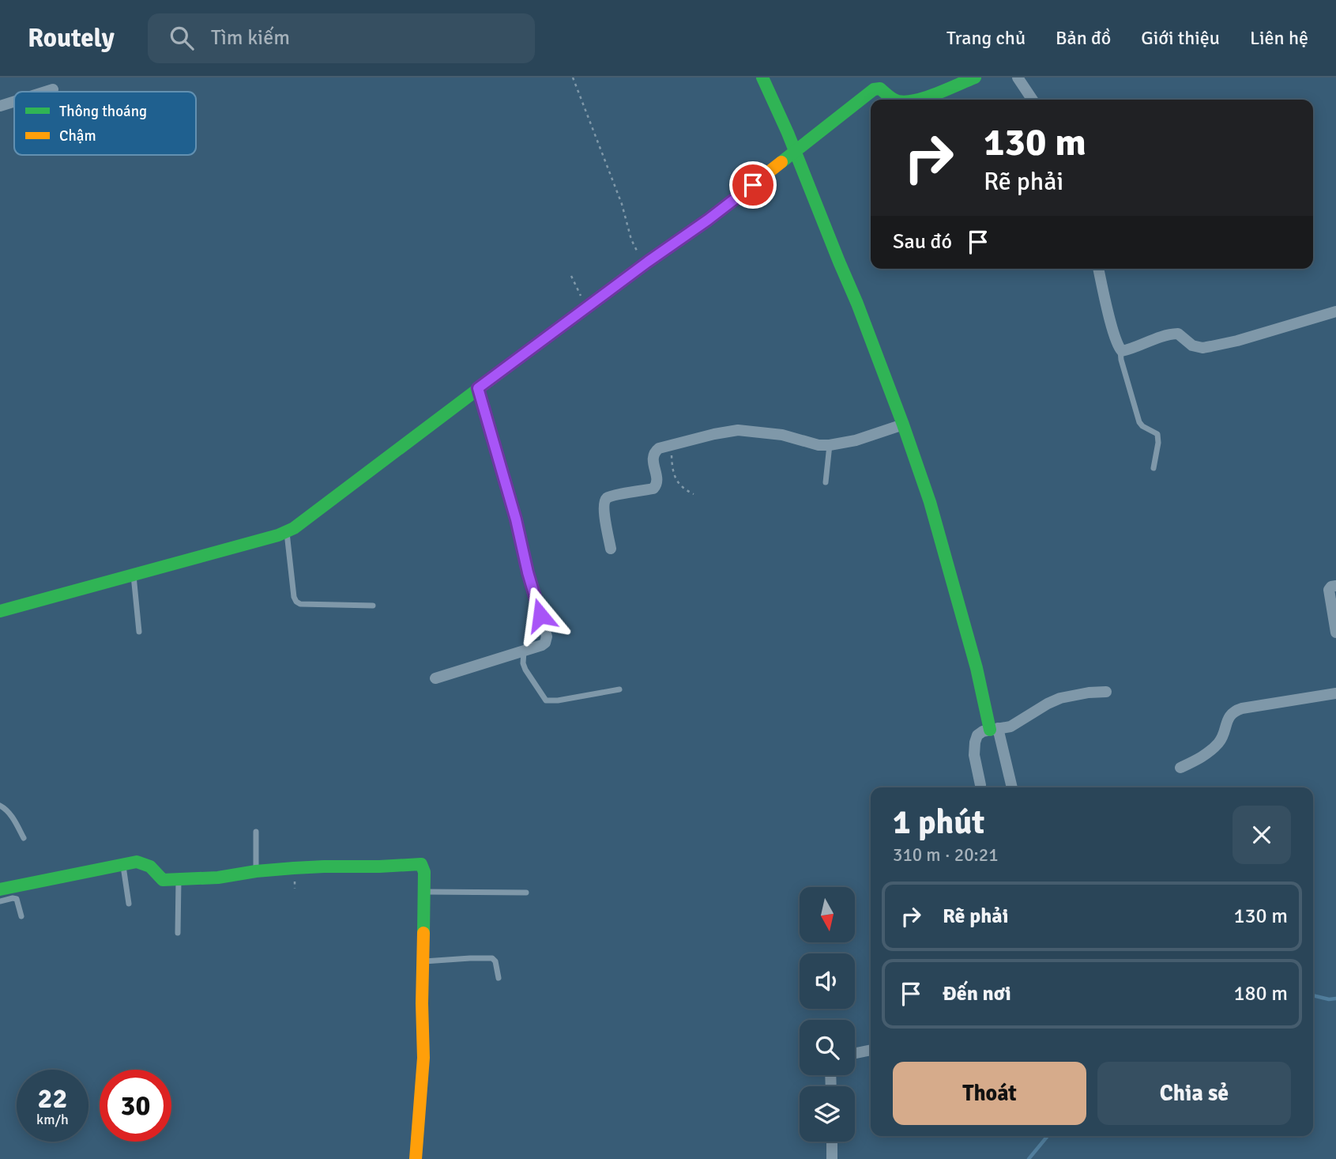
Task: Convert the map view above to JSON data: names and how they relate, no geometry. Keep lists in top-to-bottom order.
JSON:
{
  "legend": ["Thông thoáng", "Chậm"],
  "north": "bottom",
  "page": {
    "header": "Routely",
    "search": "Tìm kiếm",
    "nav": [
      "Trang chủ",
      "Bản đồ",
      "Giới thiệu",
      "Liên hệ"
    ],
    "turn": ["130 m", "Rẽ phải"],
    "then": "Sau đó",
    "heading": ["1 phút", "310 m · 20:21"],
    "list": [
      {
        "name": "Rẽ phải",
        "value": "130 m"
      },
      {
        "name": "Đến nơi",
        "value": "180 m"
      }
    ],
    "buttons": ["Thoát", "Chia sẻ"],
    "speed": "22 km/h",
    "limit": "30"
  }
}
